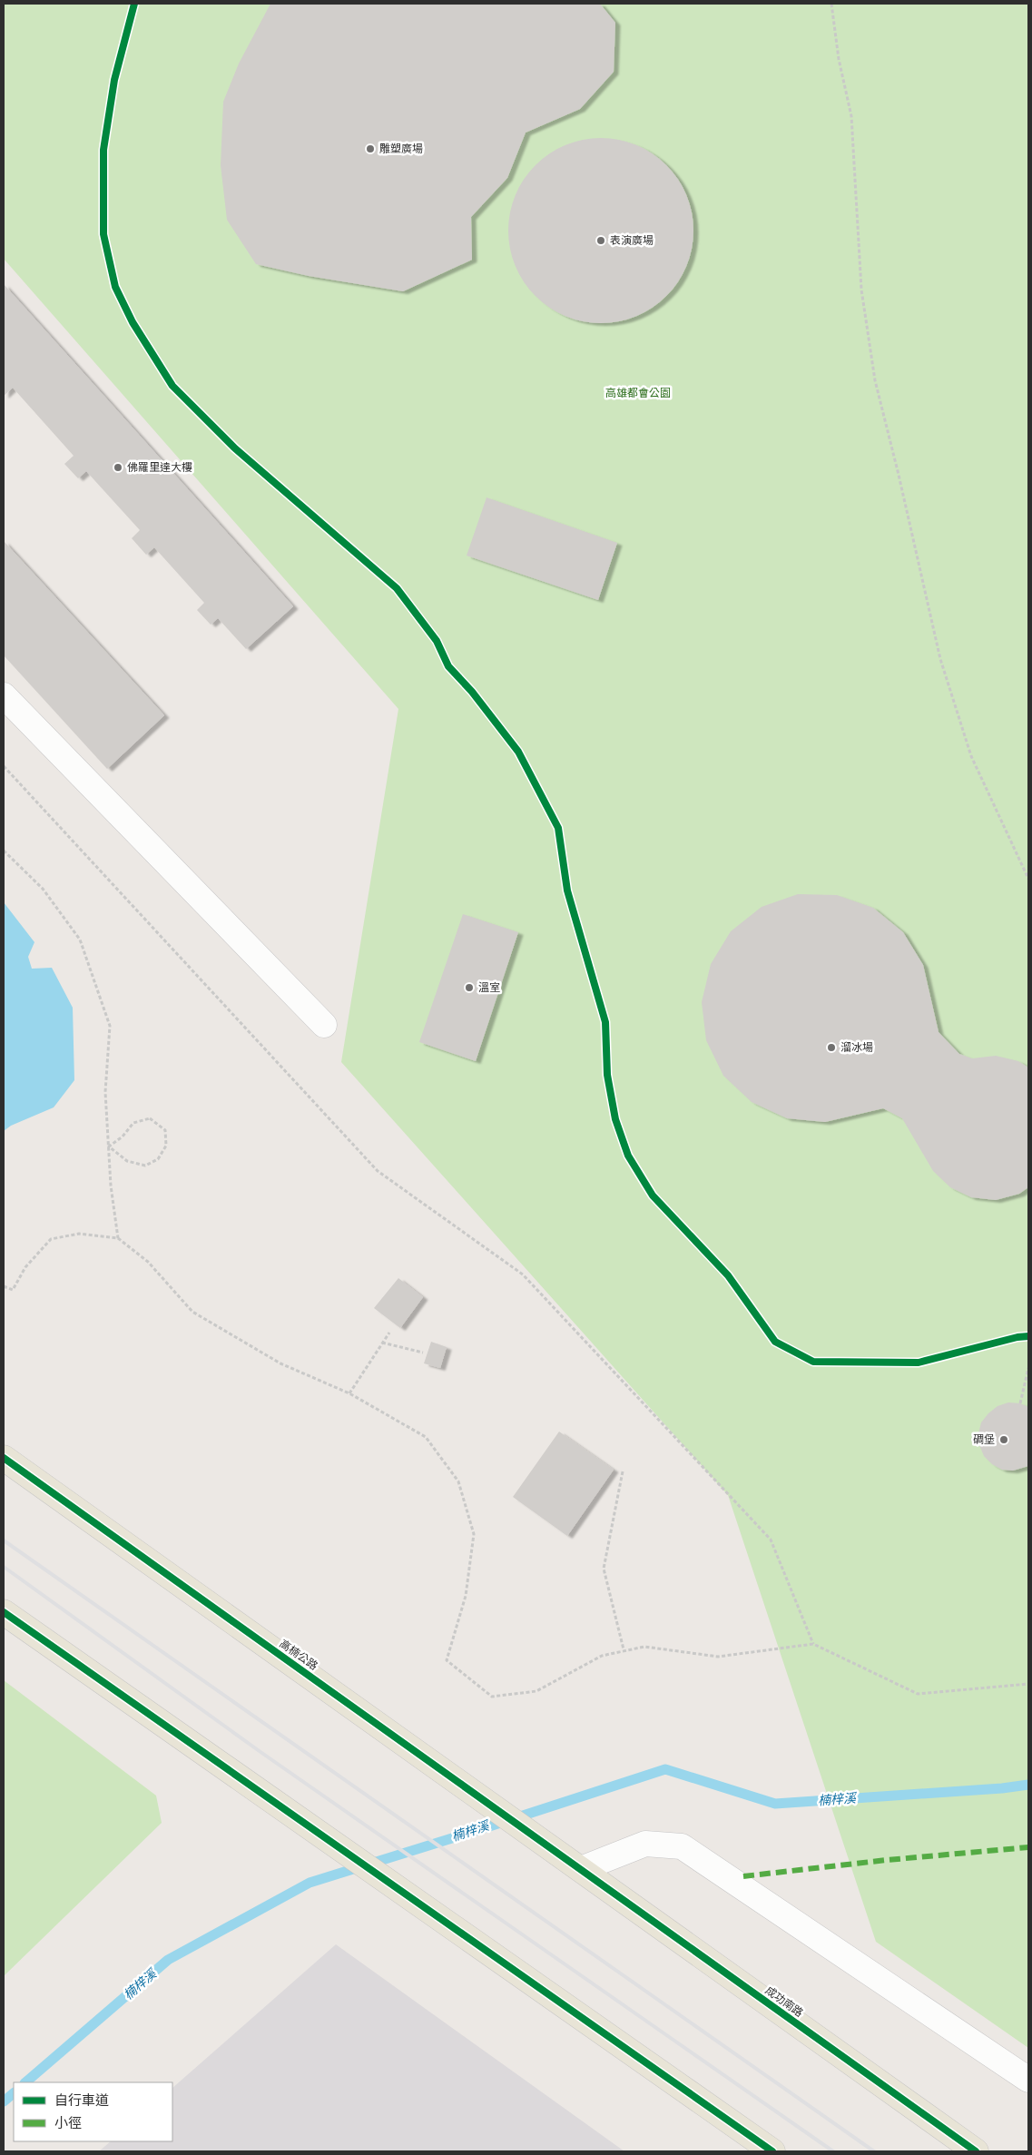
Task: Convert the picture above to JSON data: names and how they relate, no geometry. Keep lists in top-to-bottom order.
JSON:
{
  "streets": {
    "main road": ["高楠公路", "成功南路"]
  },
  "crossings": [
    ["高楠公路", "成功南路"]
  ],
  "water": ["楠梓溪"],
  "parks": ["高雄都會公園"],
  "places": [
    "雕塑廣場",
    "表演廣場",
    "佛羅里達大樓",
    "溫室",
    "溜冰場",
    "碉堡"
  ],
  "legend": ["自行車道", "小徑"]
}
